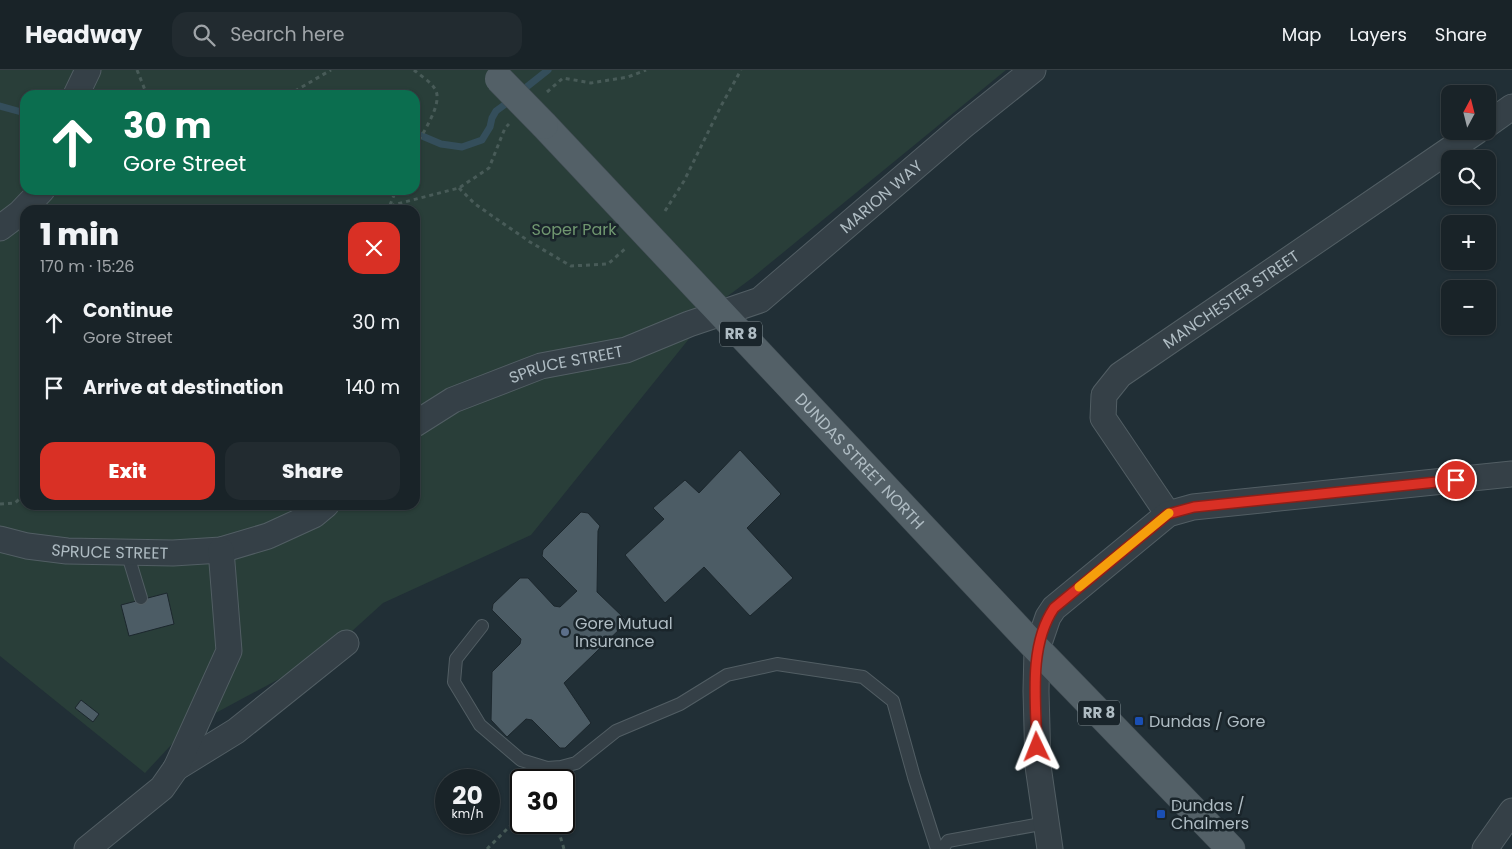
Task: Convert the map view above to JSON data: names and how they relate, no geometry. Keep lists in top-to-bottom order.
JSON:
{
  "streets": {
    "main road": ["RR 8", "DUNDAS STREET NORTH"],
    "street": ["MARION WAY", "MANCHESTER STREET", "SPRUCE STREET"]
  },
  "crossings": [
    ["MARION WAY", "SPRUCE STREET"],
    ["MARION WAY", "DUNDAS STREET NORTH"],
    ["SPRUCE STREET", "DUNDAS STREET NORTH"]
  ],
  "parks": ["Soper Park"],
  "places": {
    "other": ["Gore Mutual Insurance"],
    "transit": ["Dundas / Gore", "Dundas / Chalmers"]
  },
  "north": "top",
  "page": {
    "header": "Headway",
    "search": "Search here",
    "nav": ["Map", "Layers", "Share"],
    "map_buttons": ["+", "−"],
    "turn": ["30 m", "Gore Street"],
    "heading": ["1 min", "170 m · 15:26"],
    "list": [
      {
        "name": "Continue",
        "note": "Gore Street",
        "value": "30 m"
      },
      {
        "name": "Arrive at destination",
        "value": "140 m"
      }
    ],
    "buttons": ["Exit", "Share"],
    "speed": "20 km/h",
    "limit": "30"
  }
}
